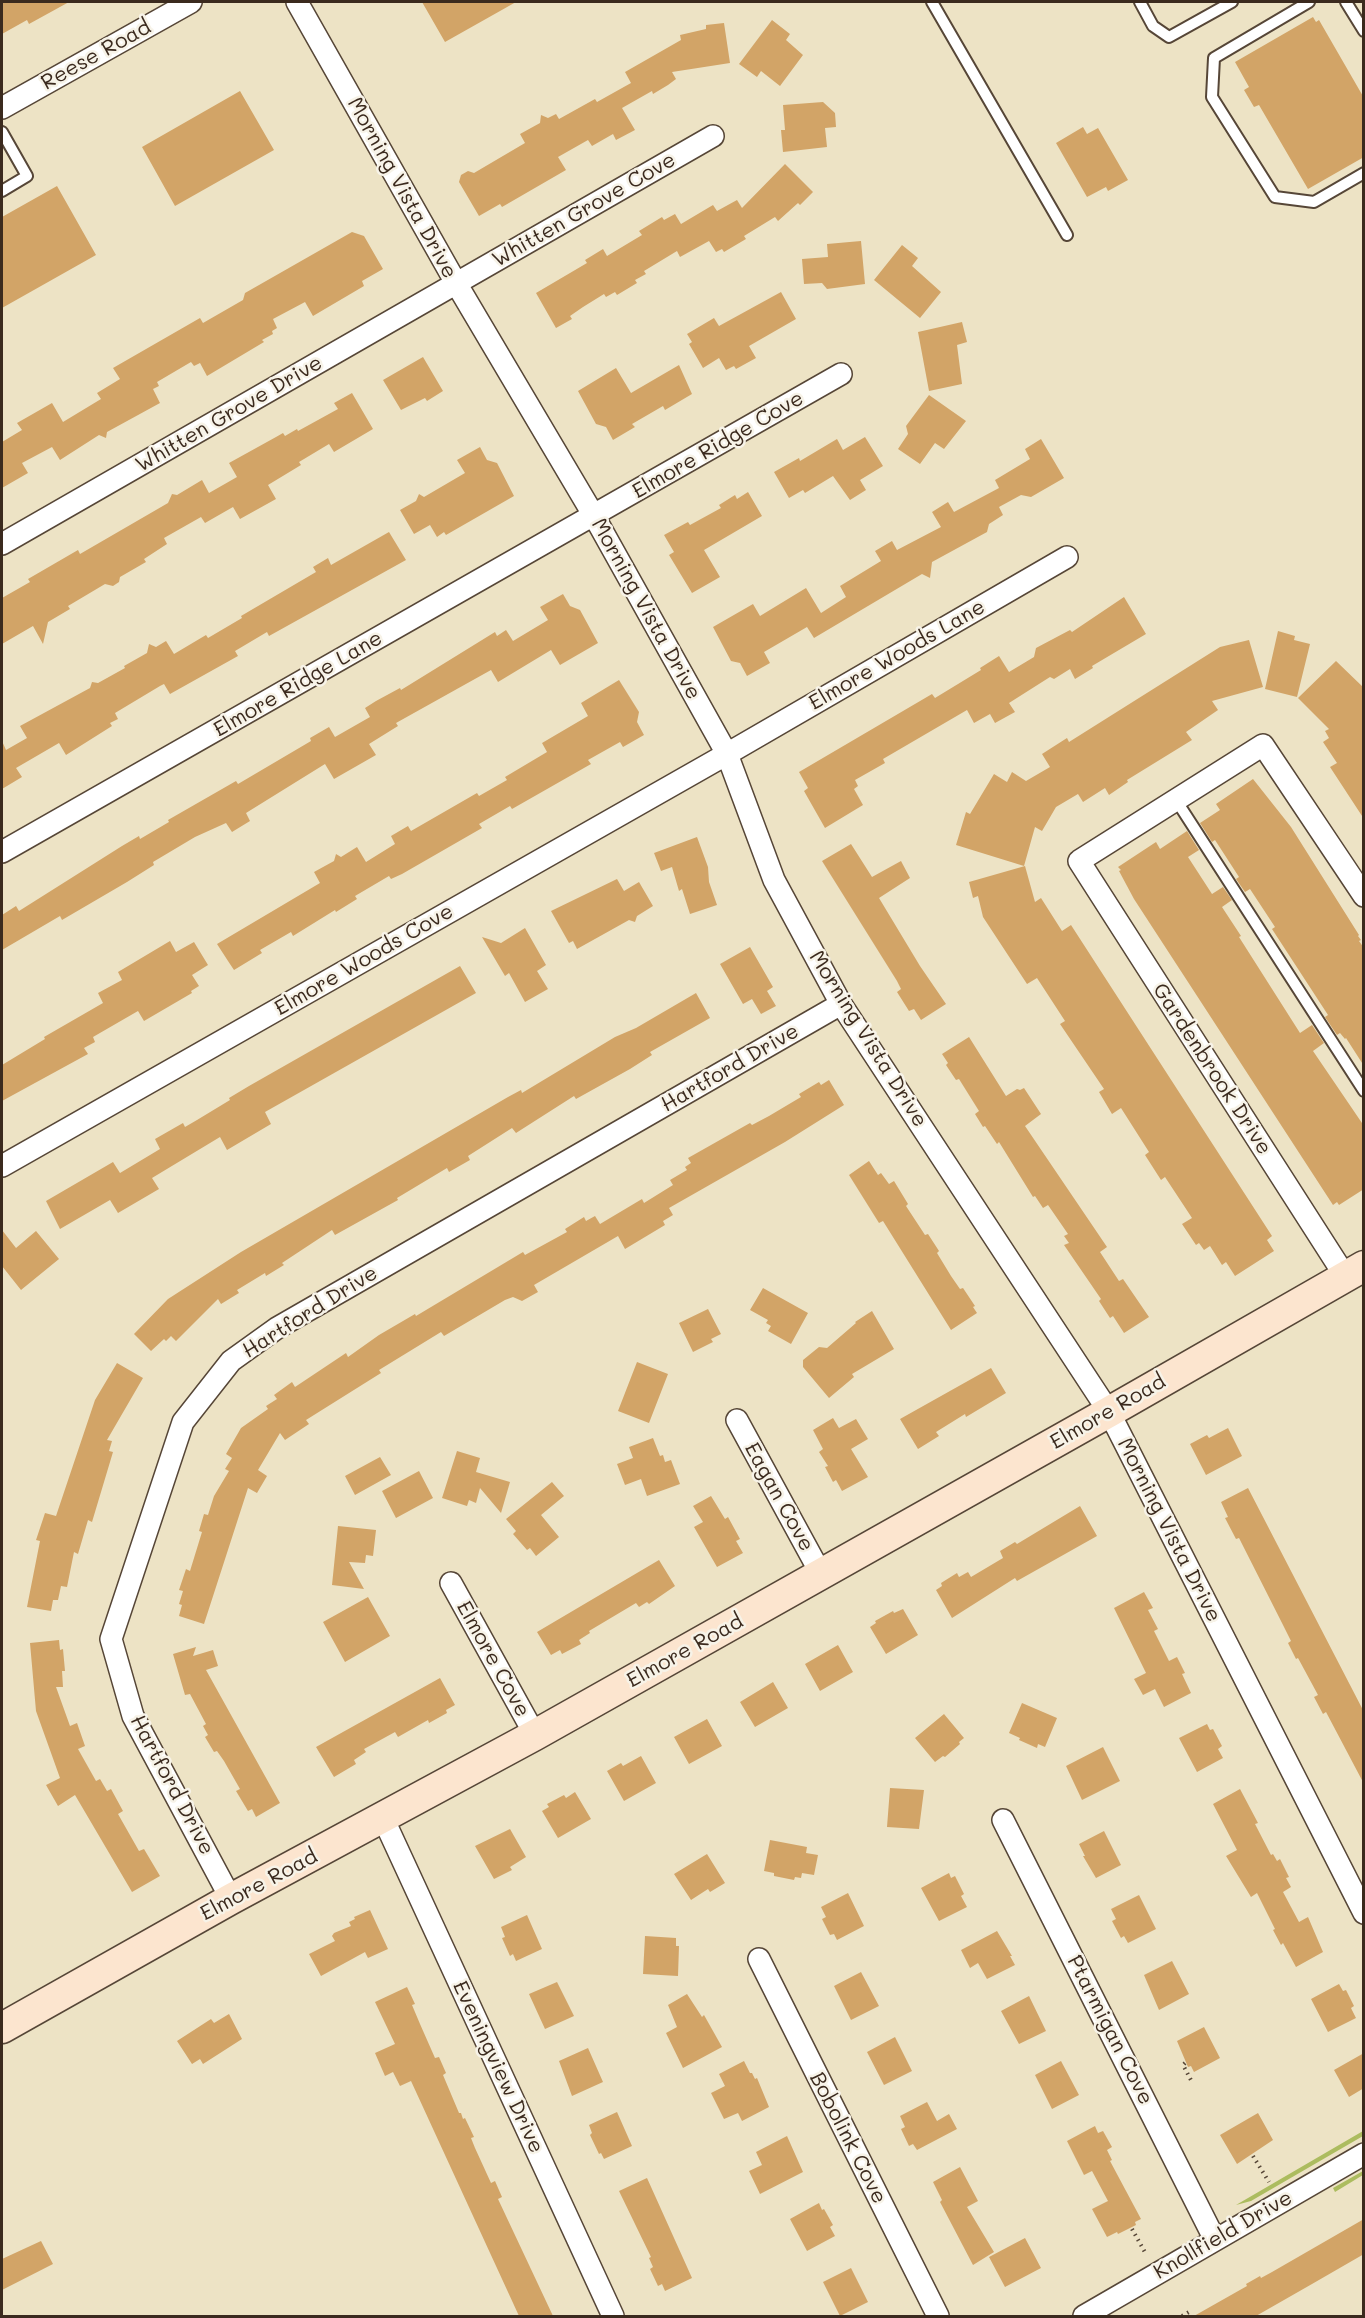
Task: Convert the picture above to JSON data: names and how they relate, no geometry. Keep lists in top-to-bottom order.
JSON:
{
  "streets": {
    "street": [
      "Reese Road",
      "Morning Vista Drive",
      "Whitten Grove Cove",
      "Whitten Grove Drive",
      "Elmore Ridge Cove",
      "Elmore Woods Lane",
      "Elmore Ridge Lane",
      "Elmore Woods Cove",
      "Hartford Drive",
      "Gardenbrook Drive",
      "Elmore Road",
      "Eagan Cove",
      "Elmore Cove",
      "Ptarmigan Cove",
      "Eveningview Drive",
      "Bobolink Cove",
      "Knollfield Drive"
    ]
  },
  "crossings": [
    ["Morning Vista Drive", "Whitten Grove Cove"],
    ["Morning Vista Drive", "Whitten Grove Drive"],
    ["Morning Vista Drive", "Elmore Ridge Cove"],
    ["Morning Vista Drive", "Elmore Woods Lane"],
    ["Morning Vista Drive", "Elmore Ridge Lane"],
    ["Morning Vista Drive", "Elmore Woods Cove"],
    ["Morning Vista Drive", "Hartford Drive"],
    ["Morning Vista Drive", "Elmore Road"],
    ["Whitten Grove Cove", "Whitten Grove Drive"],
    ["Elmore Ridge Cove", "Elmore Ridge Lane"],
    ["Elmore Woods Lane", "Elmore Woods Cove"],
    ["Hartford Drive", "Elmore Road"],
    ["Gardenbrook Drive", "Elmore Road"],
    ["Elmore Road", "Eagan Cove"],
    ["Elmore Road", "Elmore Cove"],
    ["Elmore Road", "Eveningview Drive"],
    ["Ptarmigan Cove", "Knollfield Drive"]
  ]
}
